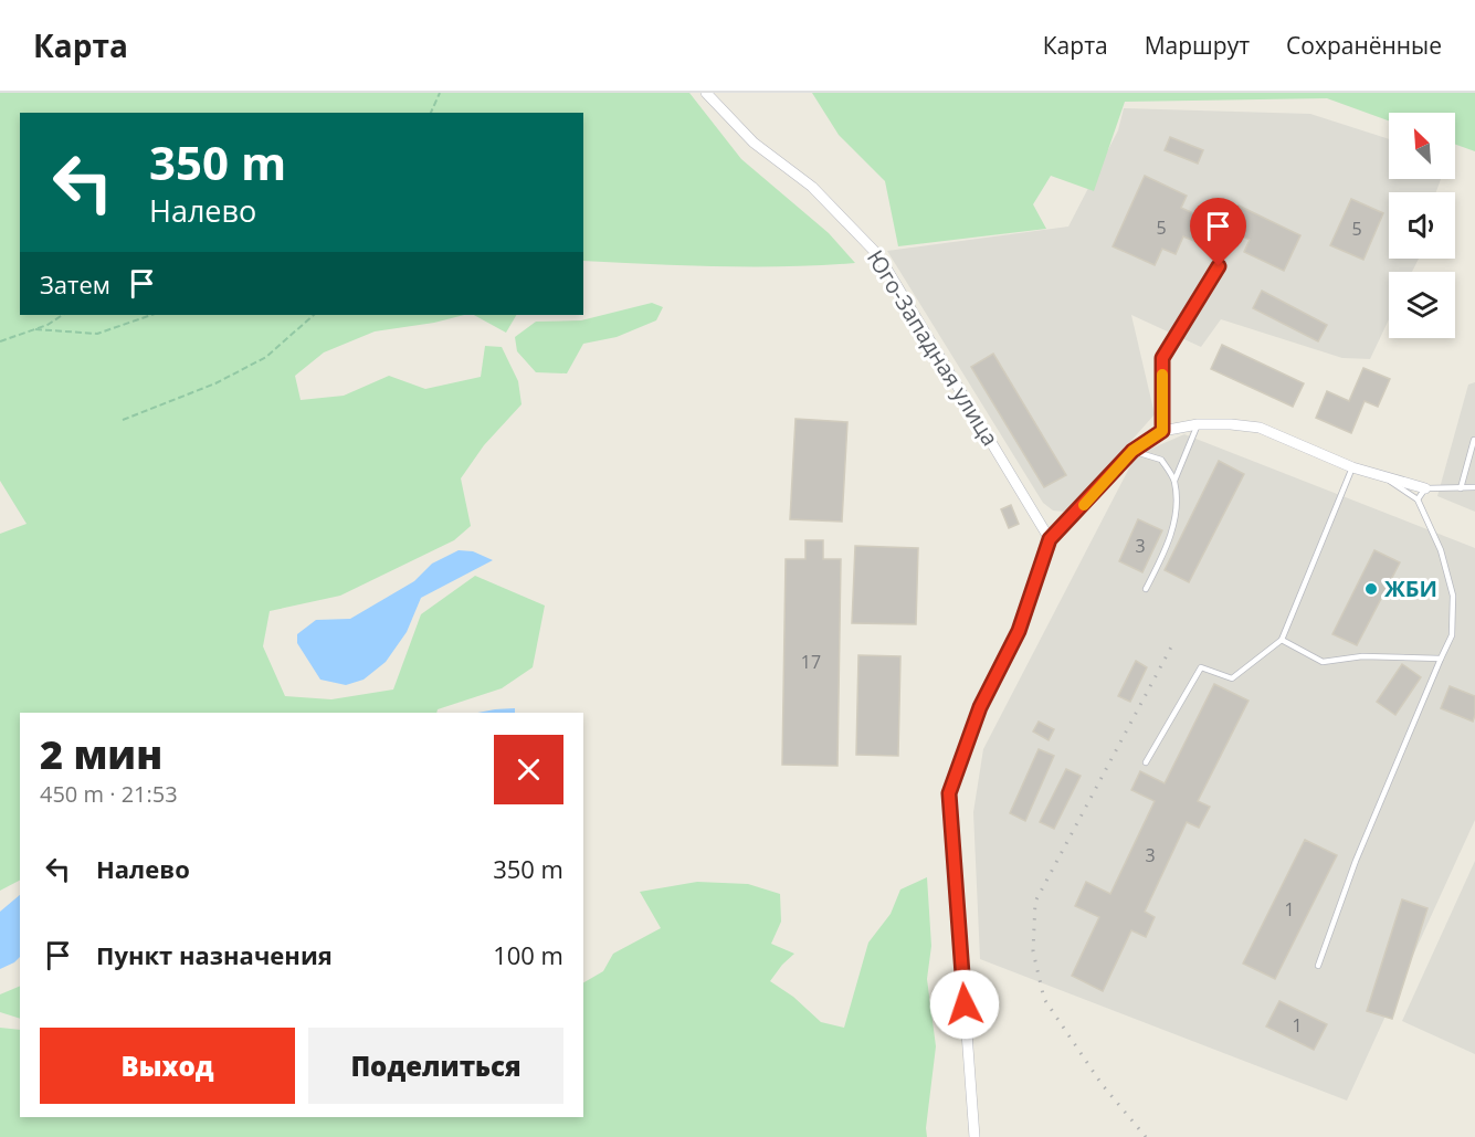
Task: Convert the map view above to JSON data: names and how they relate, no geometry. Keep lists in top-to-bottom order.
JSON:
{
  "streets": {
    "street": ["Юго-Западная улица"]
  },
  "places": ["ЖБИ"],
  "house_numbers": [
    "5",
    "5",
    "3",
    "17",
    "3",
    "1",
    "1"
  ],
  "north": "top left",
  "page": {
    "header": "Карта",
    "nav": ["Карта", "Маршрут", "Сохранённые"],
    "turn": ["350 m", "Налево"],
    "then": "Затем",
    "heading": ["2 мин", "450 m · 21:53"],
    "list": [
      {
        "name": "Налево",
        "value": "350 m"
      },
      {
        "name": "Пункт назначения",
        "value": "100 m"
      }
    ],
    "buttons": ["Выход", "Поделиться"]
  }
}
